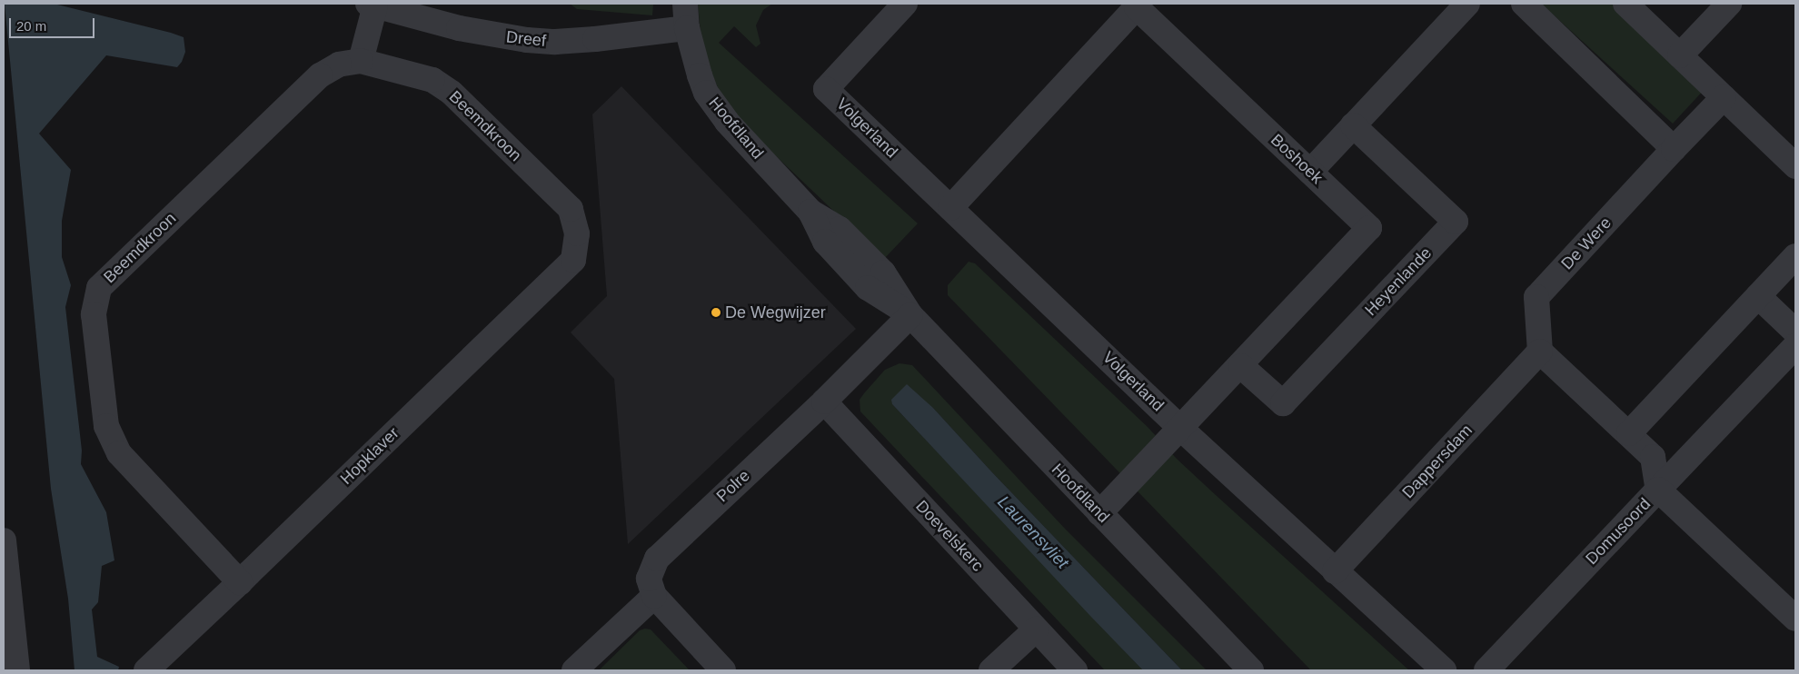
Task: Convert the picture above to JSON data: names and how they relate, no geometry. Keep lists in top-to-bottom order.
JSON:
{
  "streets": {
    "street": [
      "Dreef",
      "Beemdkroon",
      "Hoofdland",
      "Volgerland",
      "Boshoek",
      "De Were",
      "Heyenlande",
      "Hopklaver",
      "Dappersdam",
      "Polre",
      "Domusoord",
      "Doevelskerc"
    ]
  },
  "crossings": [
    ["Dreef", "Hoofdland"],
    ["Beemdkroon", "Hopklaver"],
    ["Hoofdland", "Boshoek"],
    ["Hoofdland", "Polre"],
    ["Volgerland", "Boshoek"],
    ["Volgerland", "Dappersdam"],
    ["Boshoek", "Heyenlande"],
    ["De Were", "Dappersdam"],
    ["Polre", "Doevelskerc"]
  ],
  "water": ["Laurensvliet"],
  "places": ["De Wegwijzer"],
  "scale_bar": "20 m"
}
